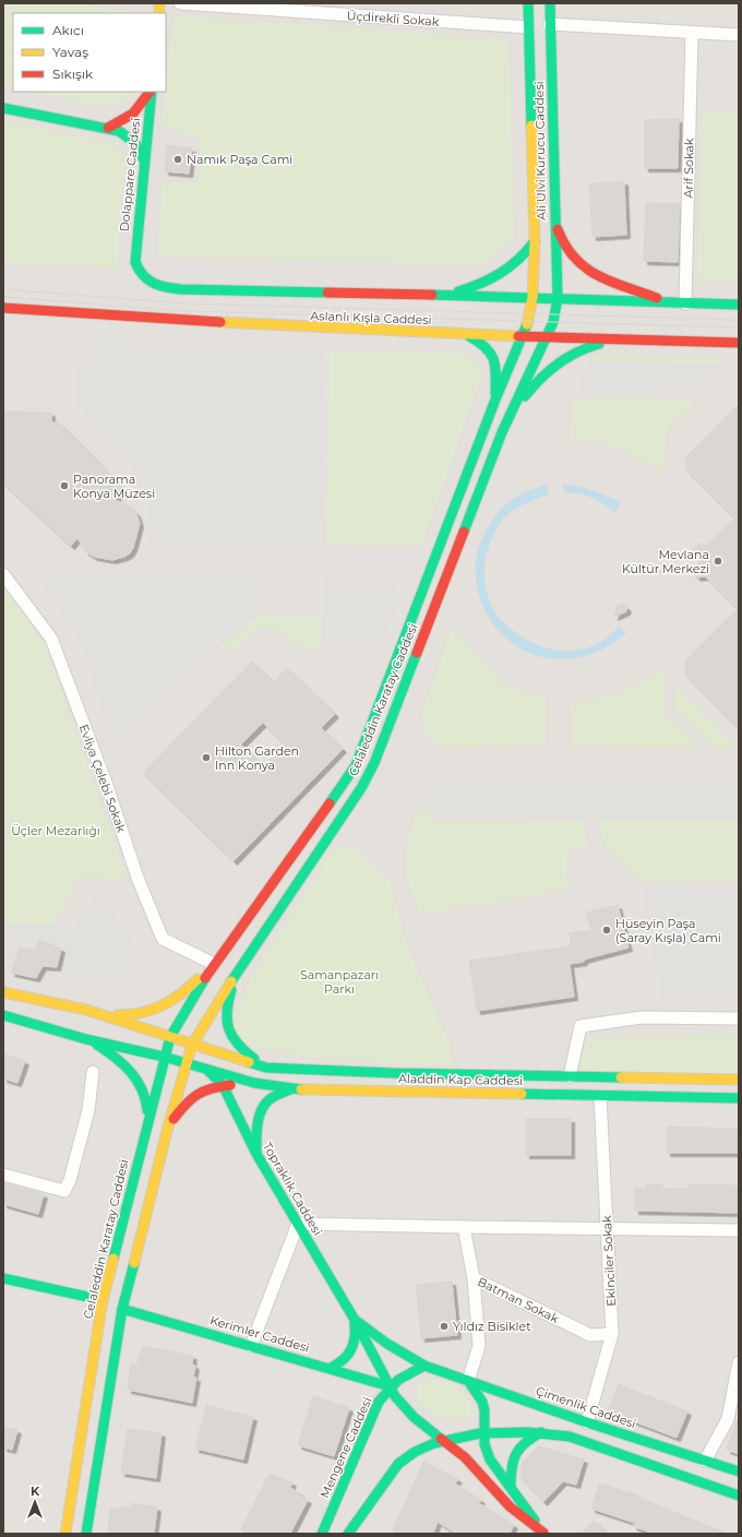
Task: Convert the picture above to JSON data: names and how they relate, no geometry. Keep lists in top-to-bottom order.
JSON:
{
  "streets": {
    "main road": [
      "Ali Ulvi Kurucu Caddesi",
      "Dolappare Caddesi",
      "Aslanlı Kışla Caddesi",
      "Celaleddin Karatay Caddesi",
      "Aladdin Kap Caddesi",
      "Topraklık Caddesi",
      "Kerimler Caddesi",
      "Çimenlik Caddesi",
      "Mengene Caddesi"
    ],
    "street": [
      "Üçdirekli Sokak",
      "Arif Sokak",
      "Evliya Çelebi Sokak",
      "Ekinciler Sokak",
      "Batman Sokak"
    ]
  },
  "crossings": [
    ["Üçdirekli Sokak", "Ali Ulvi Kurucu Caddesi"],
    ["Ali Ulvi Kurucu Caddesi", "Aslanlı Kışla Caddesi"],
    ["Ali Ulvi Kurucu Caddesi", "Celaleddin Karatay Caddesi"],
    ["Arif Sokak", "Aslanlı Kışla Caddesi"],
    ["Dolappare Caddesi", "Aslanlı Kışla Caddesi"],
    ["Aslanlı Kışla Caddesi", "Celaleddin Karatay Caddesi"],
    ["Celaleddin Karatay Caddesi", "Evliya Çelebi Sokak"],
    ["Celaleddin Karatay Caddesi", "Aladdin Kap Caddesi"],
    ["Aladdin Kap Caddesi", "Topraklık Caddesi"],
    ["Aladdin Kap Caddesi", "Ekinciler Sokak"],
    ["Topraklık Caddesi", "Kerimler Caddesi"],
    ["Topraklık Caddesi", "Çimenlik Caddesi"],
    ["Topraklık Caddesi", "Mengene Caddesi"],
    ["Ekinciler Sokak", "Batman Sokak"],
    ["Ekinciler Sokak", "Çimenlik Caddesi"],
    ["Batman Sokak", "Çimenlik Caddesi"],
    ["Kerimler Caddesi", "Mengene Caddesi"],
    ["Çimenlik Caddesi", "Mengene Caddesi"]
  ],
  "parks": ["Üçler Mezarlığı", "Samanpazarı Parkı"],
  "places": [
    "Namık Paşa Cami",
    "Panorama Konya Müzesi",
    "Mevlana Kültür Merkezi",
    "Hilton Garden Inn Konya",
    "Hüseyin Paşa (Saray Kışla) Cami",
    "Yıldız Bisiklet"
  ],
  "legend": ["Akıcı", "Yavaş", "Sıkışık"],
  "north": "top"
}
